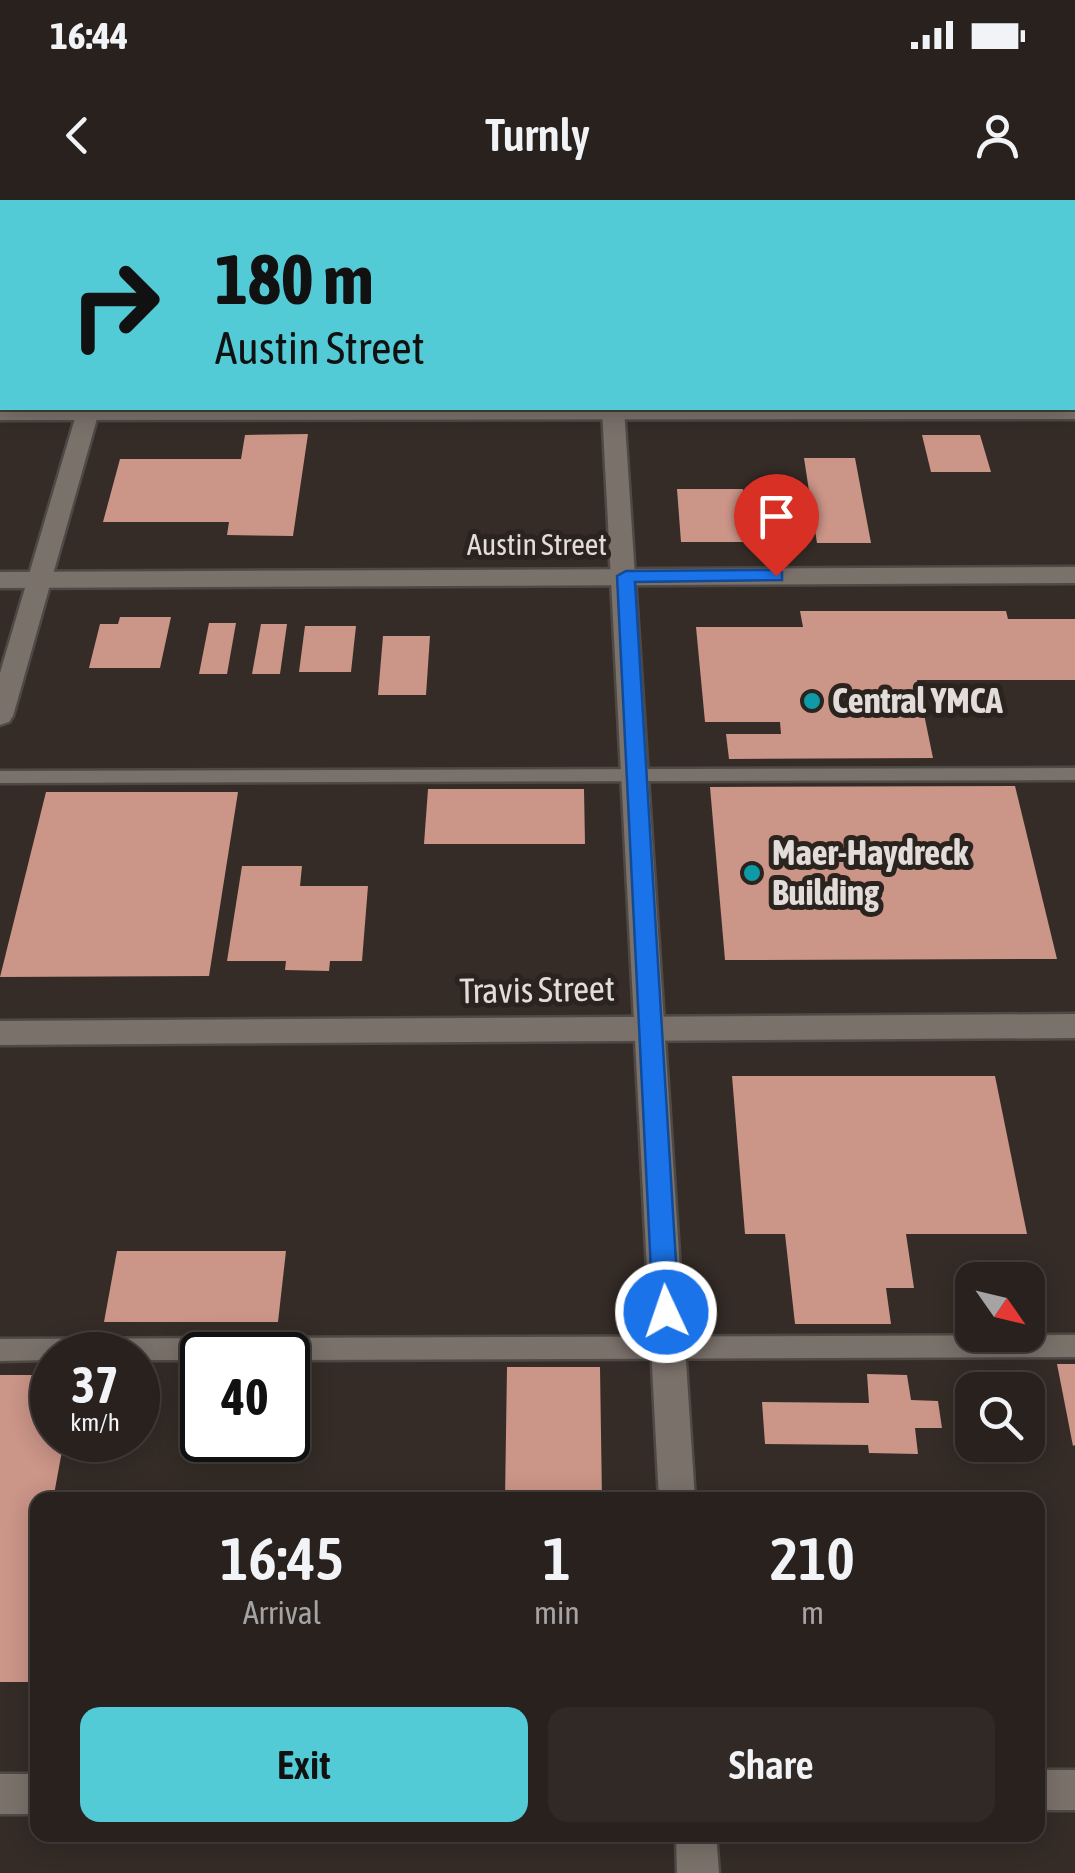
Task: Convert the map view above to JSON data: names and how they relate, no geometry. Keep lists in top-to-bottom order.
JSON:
{
  "streets": {
    "street": ["Austin Street", "Travis Street"]
  },
  "places": ["Central YMCA", "Maer-Haydreck Building"],
  "north": "bottom right",
  "page": {
    "status": "16:44",
    "header": "Turnly",
    "turn": ["180 m", "Austin Street"],
    "speed": "37 km/h",
    "limit": "40",
    "eta": [
      "16:45",
      "Arrival",
      "1",
      "min",
      "210",
      "m"
    ],
    "buttons": ["Exit", "Share"]
  }
}
